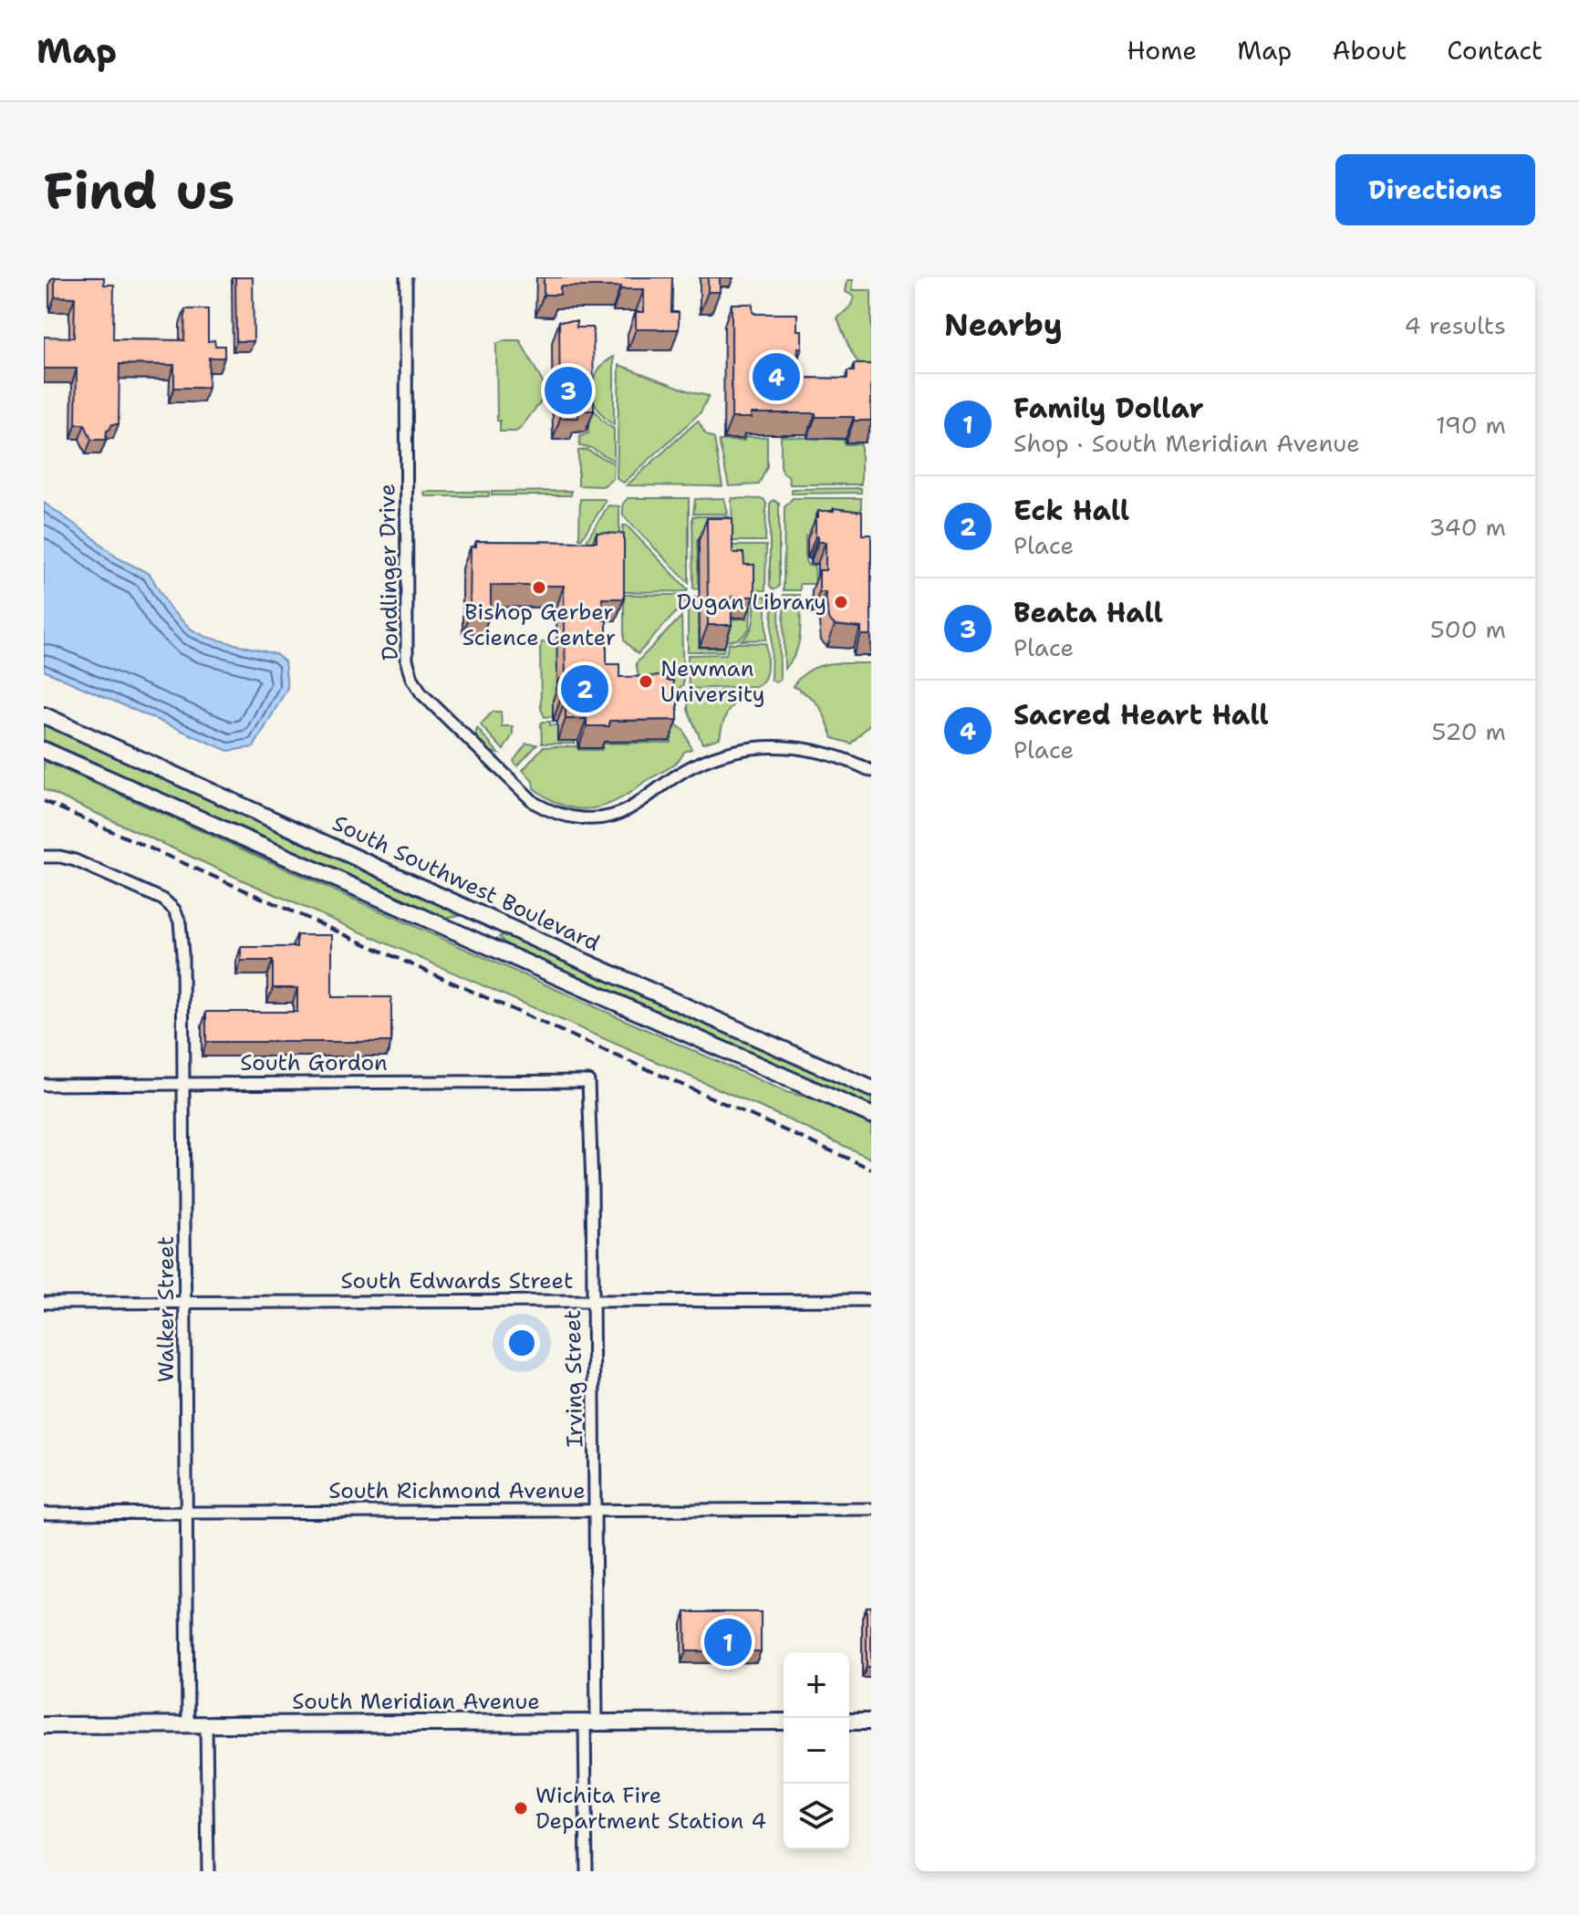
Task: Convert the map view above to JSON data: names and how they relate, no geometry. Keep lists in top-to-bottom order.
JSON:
{
  "streets": {
    "main road": ["South Southwest Boulevard", "South Meridian Avenue"],
    "street": [
      "Dondlinger Drive",
      "South Gordon",
      "South Edwards Street",
      "Walker Street",
      "Irving Street",
      "South Richmond Avenue"
    ]
  },
  "crossings": [
    ["South Gordon", "Walker Street"],
    ["South Gordon", "Irving Street"],
    ["South Edwards Street", "Walker Street"],
    ["South Edwards Street", "Irving Street"],
    ["Walker Street", "South Richmond Avenue"],
    ["Walker Street", "South Meridian Avenue"],
    ["Irving Street", "South Richmond Avenue"],
    ["Irving Street", "South Meridian Avenue"]
  ],
  "places": [
    "Bishop Gerber Science Center",
    "Dugan Library",
    "Newman University",
    "Wichita Fire Department Station 4"
  ],
  "page": {
    "header": "Map",
    "nav": [
      "Home",
      "Map",
      "About",
      "Contact"
    ],
    "buttons": "Directions",
    "title": "Find us",
    "heading": ["Nearby", "4 results"],
    "pins": [
      "4",
      "3",
      "2",
      "1"
    ],
    "list": [
      {
        "mark": "1",
        "name": "Family Dollar",
        "note": "Shop · South Meridian Avenue",
        "value": "190 m"
      },
      {
        "mark": "2",
        "name": "Eck Hall",
        "note": "Place",
        "value": "340 m"
      },
      {
        "mark": "3",
        "name": "Beata Hall",
        "note": "Place",
        "value": "500 m"
      },
      {
        "mark": "4",
        "name": "Sacred Heart Hall",
        "note": "Place",
        "value": "520 m"
      }
    ],
    "map_buttons": ["+", "−"]
  }
}
